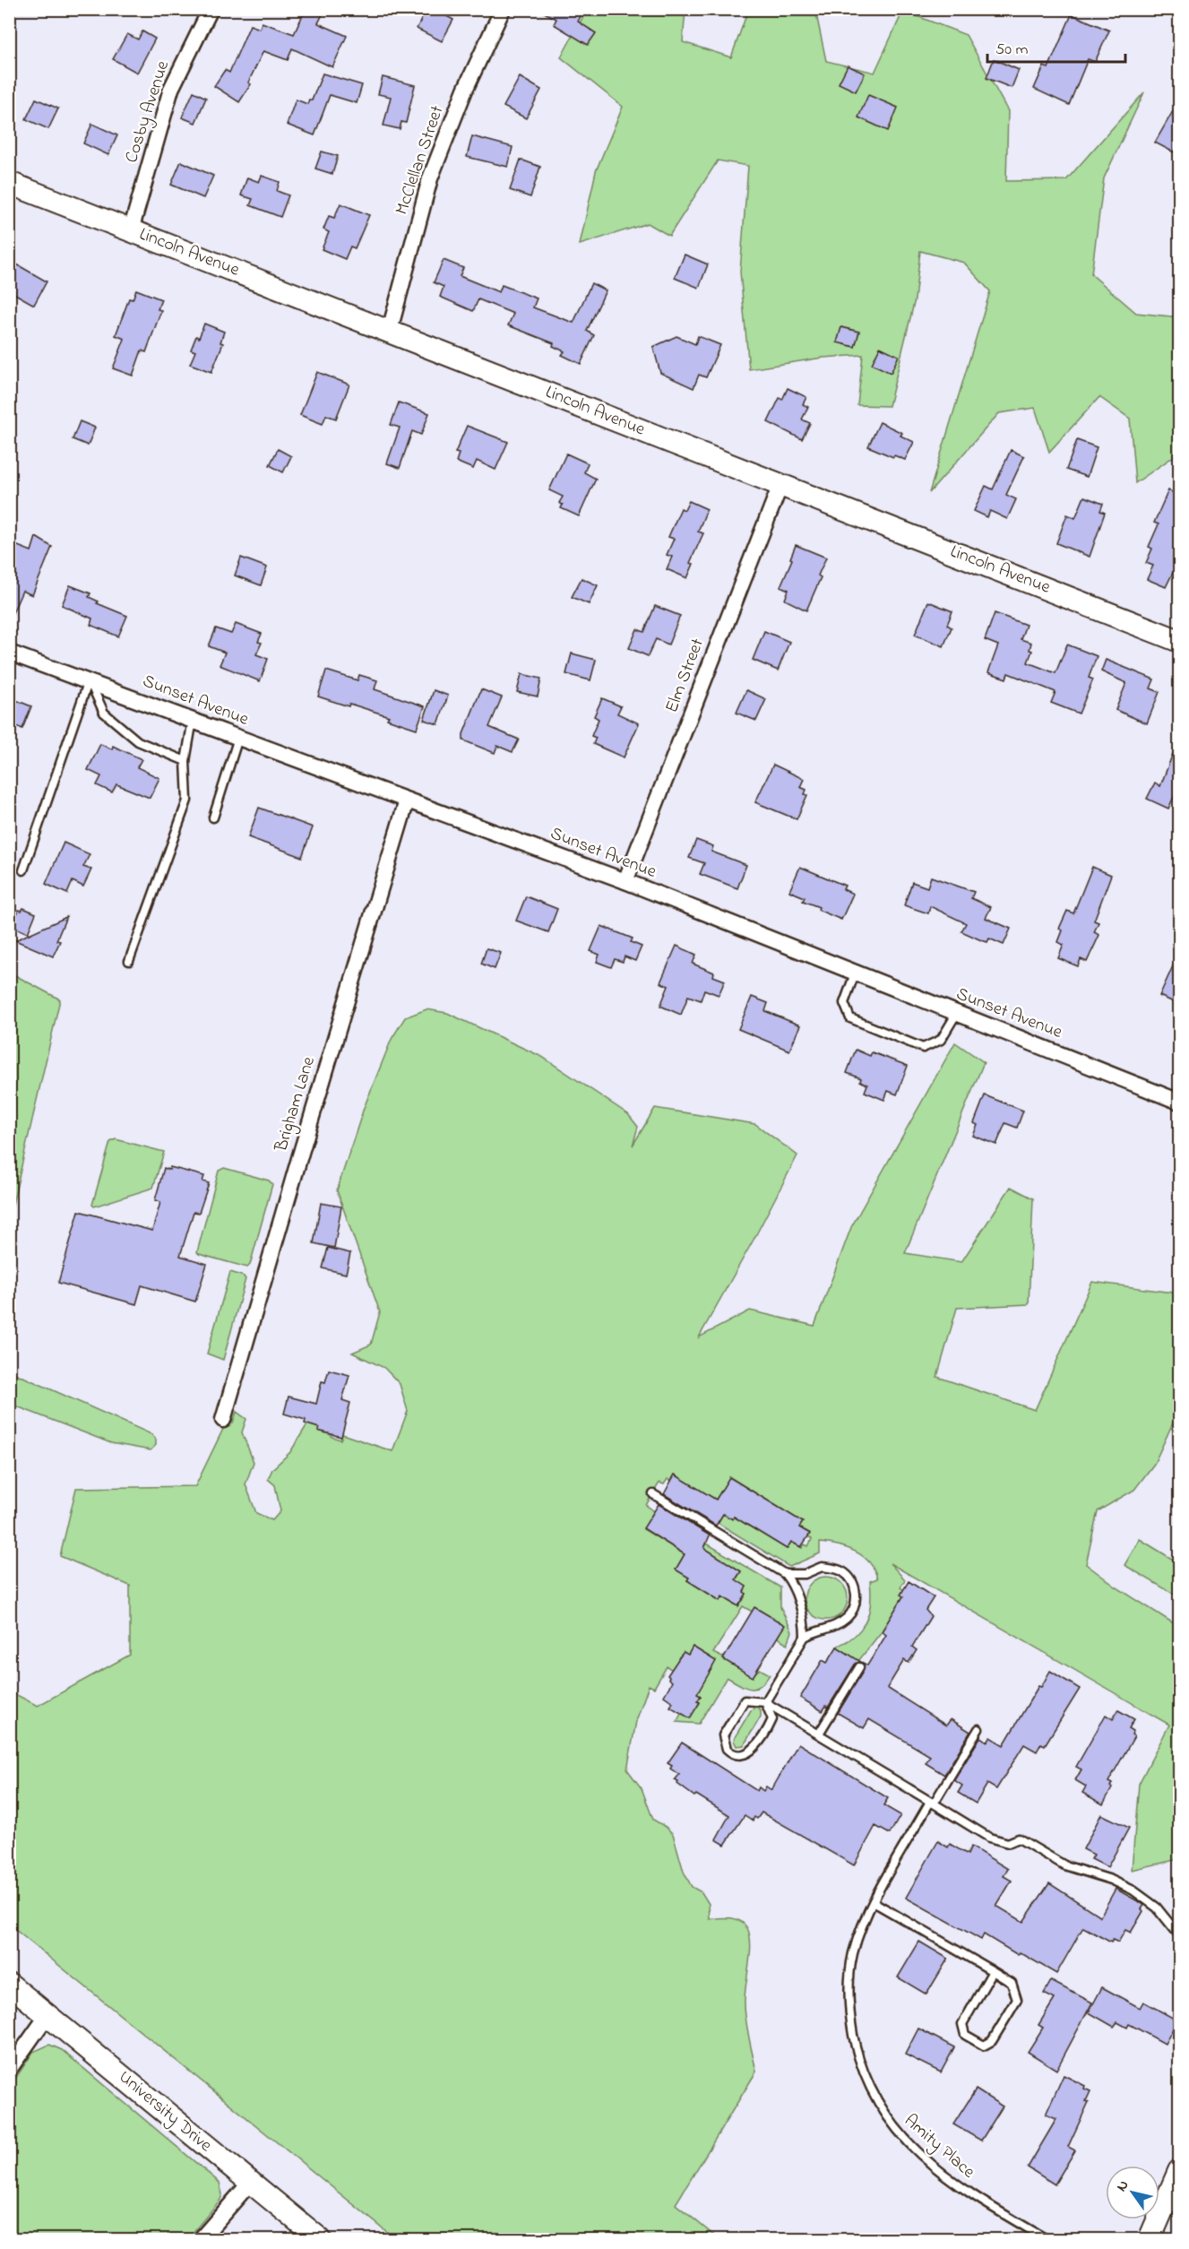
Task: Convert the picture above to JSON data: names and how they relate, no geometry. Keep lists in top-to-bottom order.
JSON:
{
  "streets": {
    "street": [
      "Cosby Avenue",
      "McClellan Street",
      "Lincoln Avenue",
      "Elm Street",
      "Sunset Avenue",
      "Brigham Lane",
      "University Drive"
    ],
    "lane": ["Amity Place"]
  },
  "crossings": [
    ["Cosby Avenue", "Lincoln Avenue"],
    ["McClellan Street", "Lincoln Avenue"],
    ["Lincoln Avenue", "Elm Street"],
    ["Elm Street", "Sunset Avenue"],
    ["Sunset Avenue", "Brigham Lane"]
  ],
  "scale_bar": "50 m",
  "north": "top left"
}
